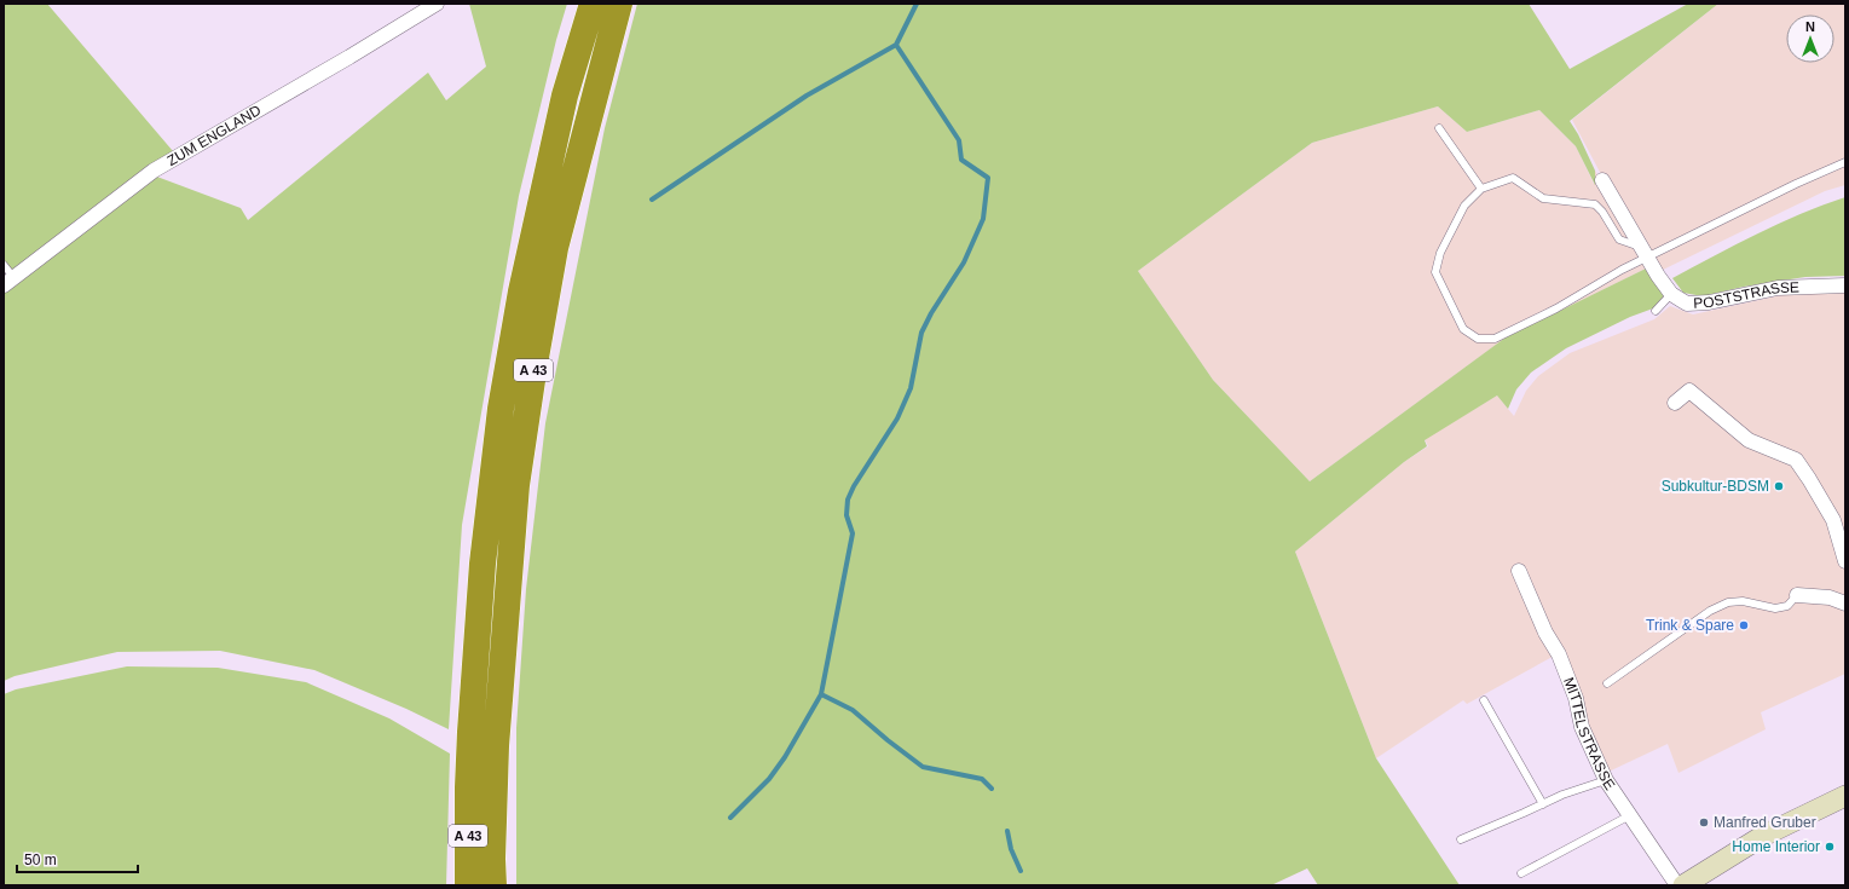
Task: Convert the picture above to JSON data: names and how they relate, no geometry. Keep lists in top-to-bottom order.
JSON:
{
  "streets": {
    "highway": ["A 43"],
    "street": ["ZUM ENGLAND", "POSTSTRASSE", "MITTELSTRASSE"]
  },
  "places": [
    "Subkultur-BDSM",
    "Trink & Spare",
    "Manfred Gruber",
    "Home Interior"
  ],
  "scale_bar": "50 m",
  "north": "top"
}
